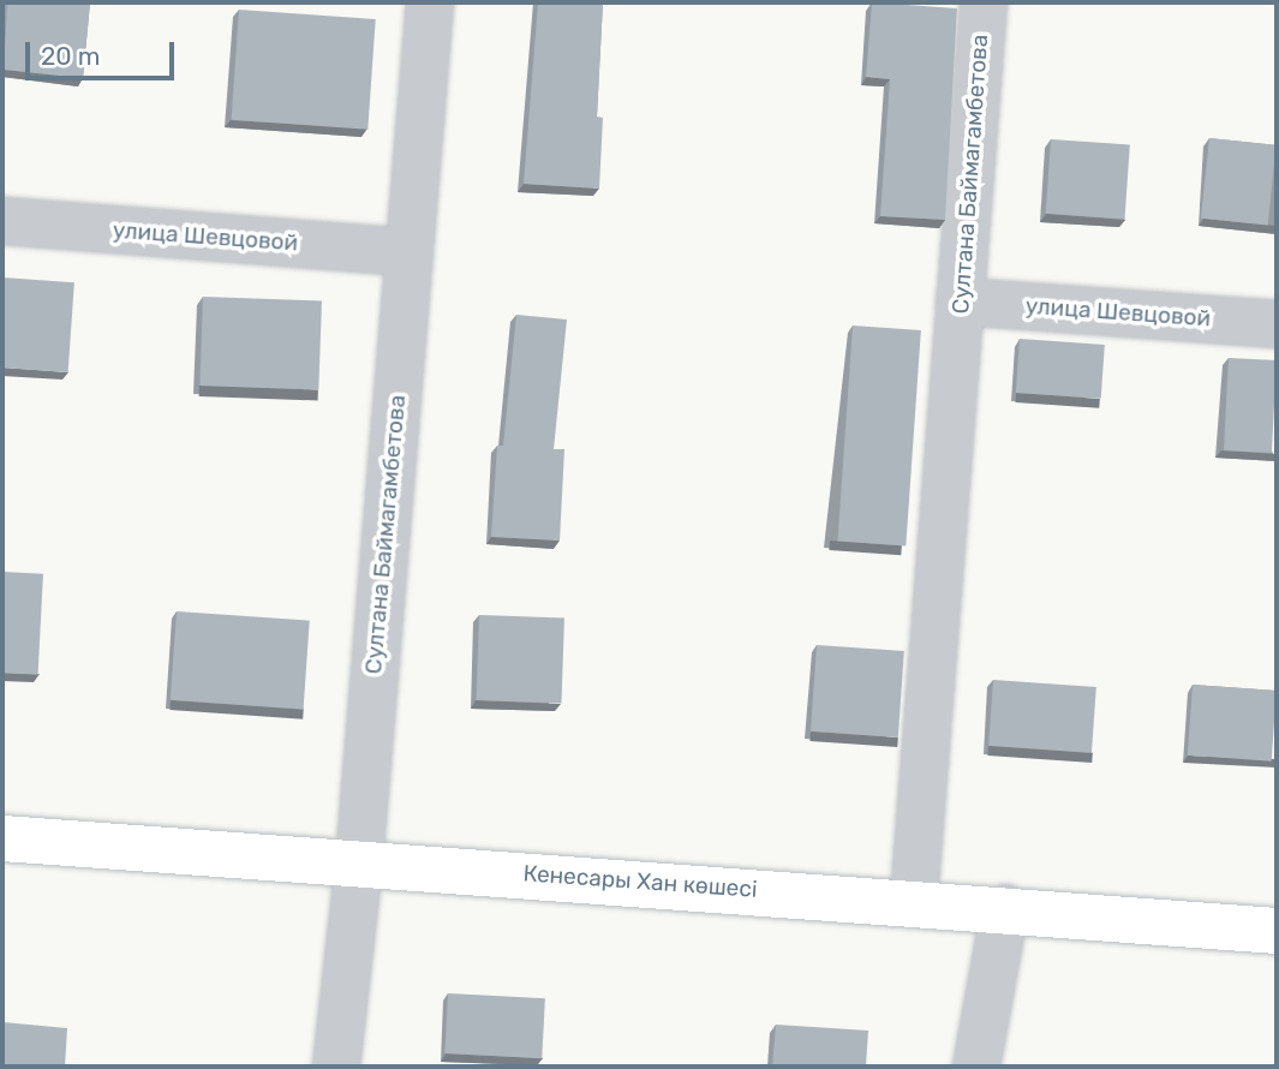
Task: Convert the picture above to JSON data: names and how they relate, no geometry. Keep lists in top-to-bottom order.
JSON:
{
  "streets": {
    "main road": ["Кенесары Хан көшесі"],
    "street": ["Султана Баймагамбетова", "улица Шевцовой"]
  },
  "crossings": [
    ["Султана Баймагамбетова", "улица Шевцовой"],
    ["Султана Баймагамбетова", "Кенесары Хан көшесі"]
  ],
  "scale_bar": "20 m"
}
